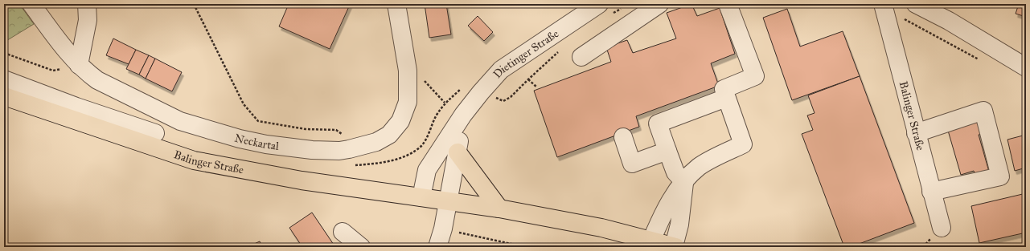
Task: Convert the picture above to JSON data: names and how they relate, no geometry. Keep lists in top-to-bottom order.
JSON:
{
  "streets": {
    "main road": ["Balinger Straße"],
    "street": ["Dietinger Straße", "Neckartal"]
  },
  "crossings": [
    ["Dietinger Straße", "Balinger Straße"]
  ]
}
